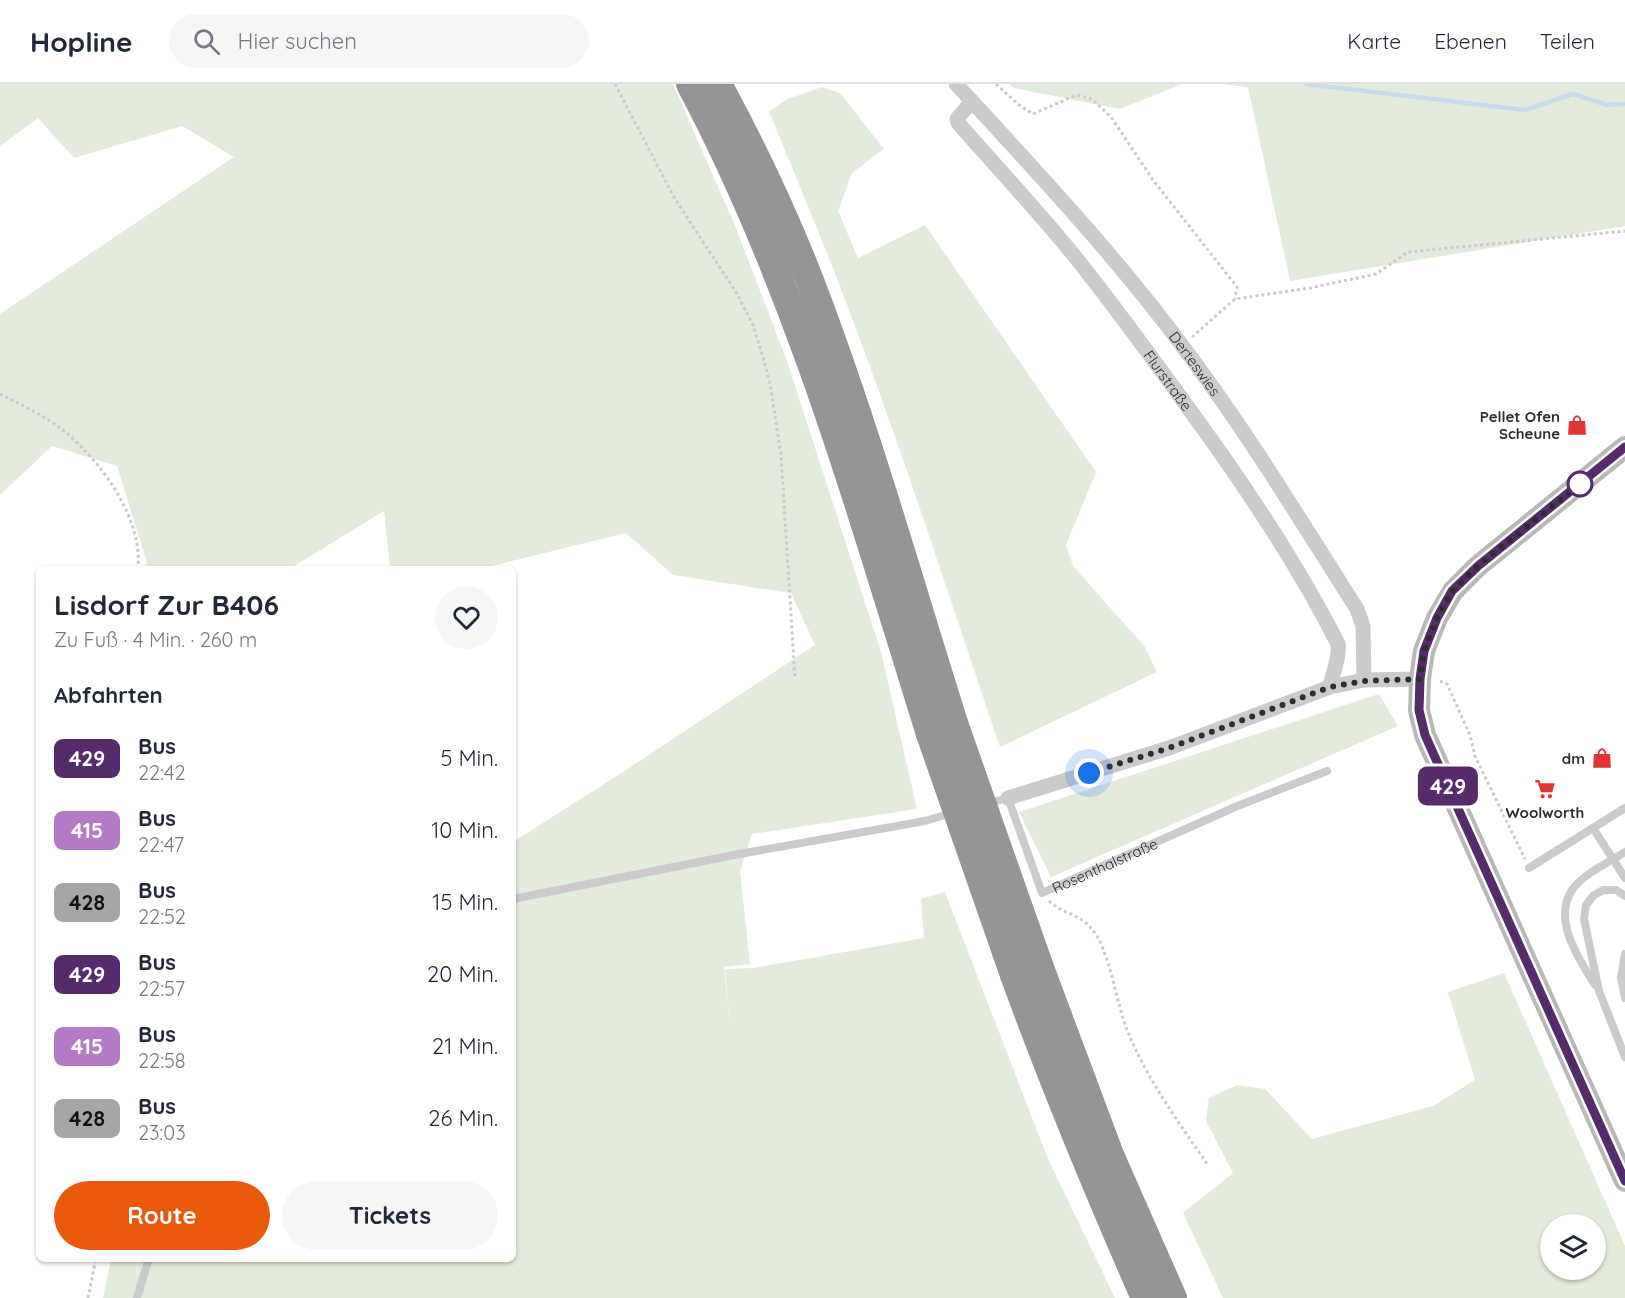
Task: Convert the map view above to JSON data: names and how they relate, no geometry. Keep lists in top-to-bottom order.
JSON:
{
  "streets": {
    "street": ["Derteswies", "Flurstraße"],
    "lane": ["Rosenthalstraße"]
  },
  "crossings": [
    ["Derteswies", "Flurstraße"]
  ],
  "places": {
    "shop": ["Pellet Ofen Scheune", "dm"],
    "supermarket": ["Woolworth"]
  },
  "lines": ["bus line 429"],
  "page": {
    "header": "Hopline",
    "search": "Hier suchen",
    "nav": ["Karte", "Ebenen", "Teilen"],
    "on_map": "429",
    "heading": [
      ["Lisdorf Zur B406", "Zu Fuß · 4 Min. · 260 m"],
      "Abfahrten"
    ],
    "list": [
      {
        "mark": "429",
        "name": "Bus",
        "note": "22:42",
        "value": "5 Min."
      },
      {
        "mark": "415",
        "name": "Bus",
        "note": "22:47",
        "value": "10 Min."
      },
      {
        "mark": "428",
        "name": "Bus",
        "note": "22:52",
        "value": "15 Min."
      },
      {
        "mark": "429",
        "name": "Bus",
        "note": "22:57",
        "value": "20 Min."
      },
      {
        "mark": "415",
        "name": "Bus",
        "note": "22:58",
        "value": "21 Min."
      },
      {
        "mark": "428",
        "name": "Bus",
        "note": "23:03",
        "value": "26 Min."
      }
    ],
    "buttons": ["Route", "Tickets"]
  }
}
